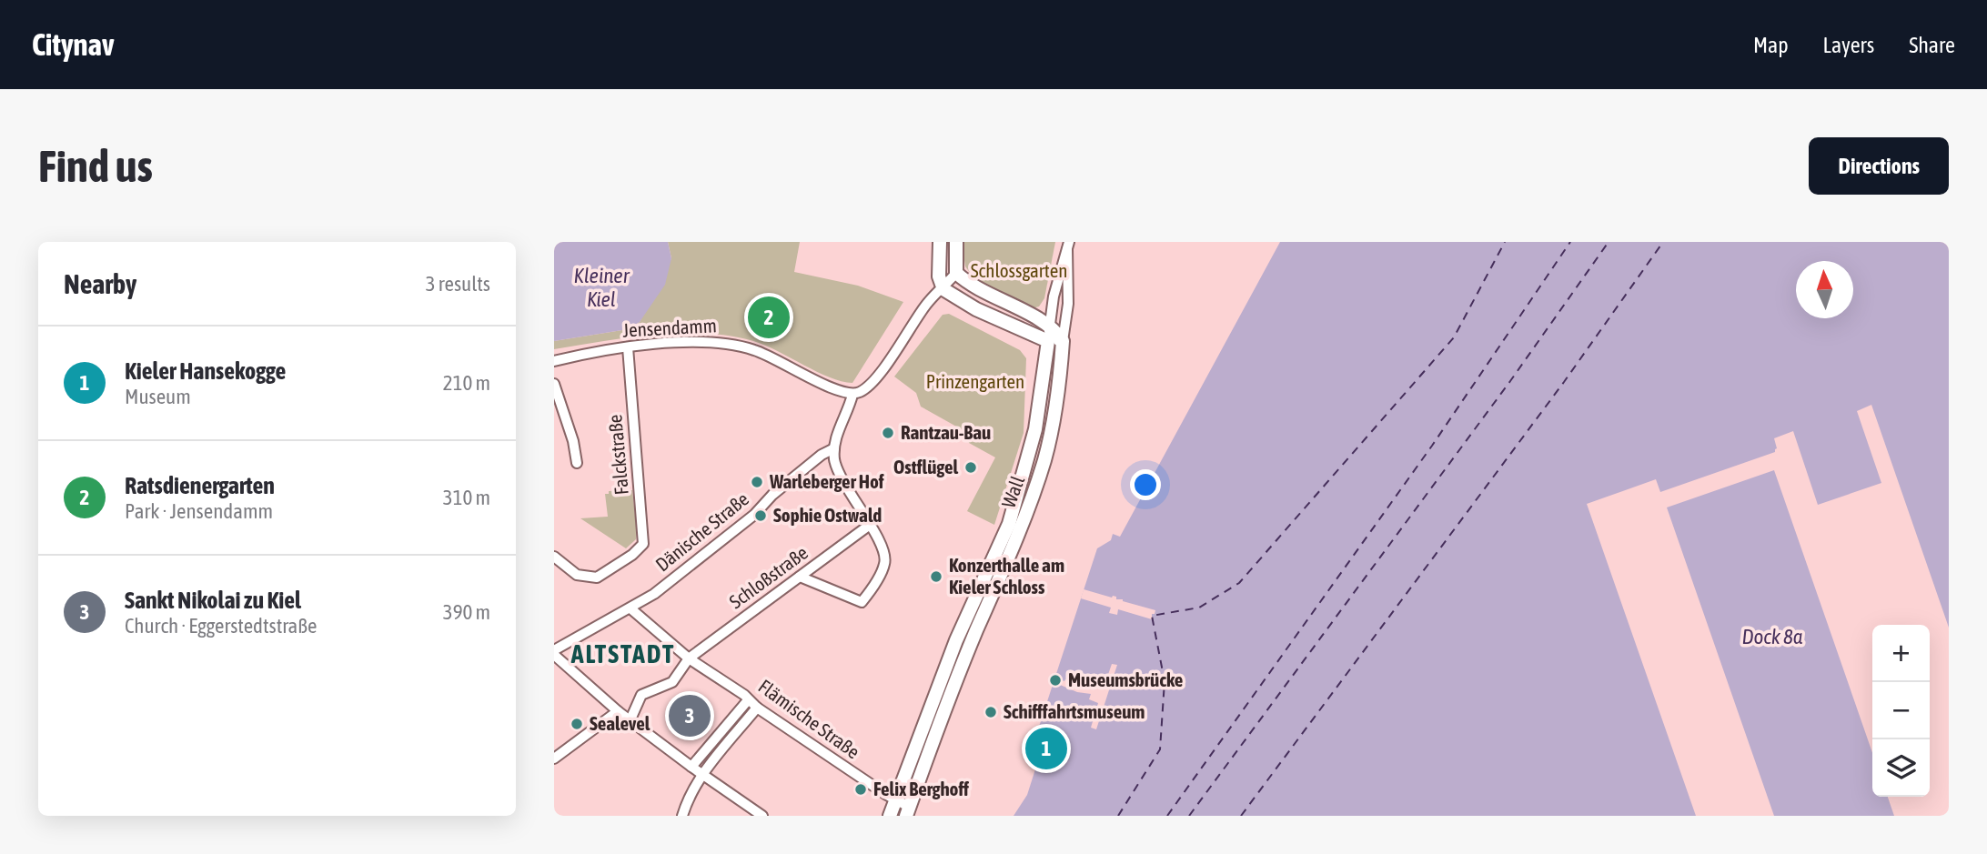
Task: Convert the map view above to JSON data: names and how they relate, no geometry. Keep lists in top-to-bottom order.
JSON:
{
  "streets": {
    "main road": ["Wall"],
    "street": [
      "Jensendamm",
      "Falckstraße",
      "Dänische Straße",
      "Schloßstraße",
      "Flämische Straße"
    ]
  },
  "crossings": [
    ["Jensendamm", "Falckstraße"],
    ["Wall", "Flämische Straße"],
    ["Dänische Straße", "Flämische Straße"],
    ["Schloßstraße", "Flämische Straße"]
  ],
  "districts": ["ALTSTADT"],
  "water": ["Kleiner Kiel", "Dock 8a"],
  "parks": ["Schlossgarten", "Prinzengarten"],
  "places": [
    "Rantzau-Bau",
    "Ostflügel",
    "Warleberger Hof",
    "Sophie Ostwald",
    "Konzerthalle am Kieler Schloss",
    "Museumsbrücke",
    "Schifffahrtsmuseum",
    "Sealevel",
    "Felix Berghoff"
  ],
  "north": "top",
  "page": {
    "header": "Citynav",
    "nav": ["Map", "Layers", "Share"],
    "buttons": "Directions",
    "title": "Find us",
    "heading": ["Nearby", "3 results"],
    "pins": ["2", "3", "1"],
    "list": [
      {
        "mark": "1",
        "name": "Kieler Hansekogge",
        "note": "Museum",
        "value": "210 m"
      },
      {
        "mark": "2",
        "name": "Ratsdienergarten",
        "note": "Park · Jensendamm",
        "value": "310 m"
      },
      {
        "mark": "3",
        "name": "Sankt Nikolai zu Kiel",
        "note": "Church · Eggerstedtstraße",
        "value": "390 m"
      }
    ],
    "map_buttons": ["+", "−"]
  }
}
